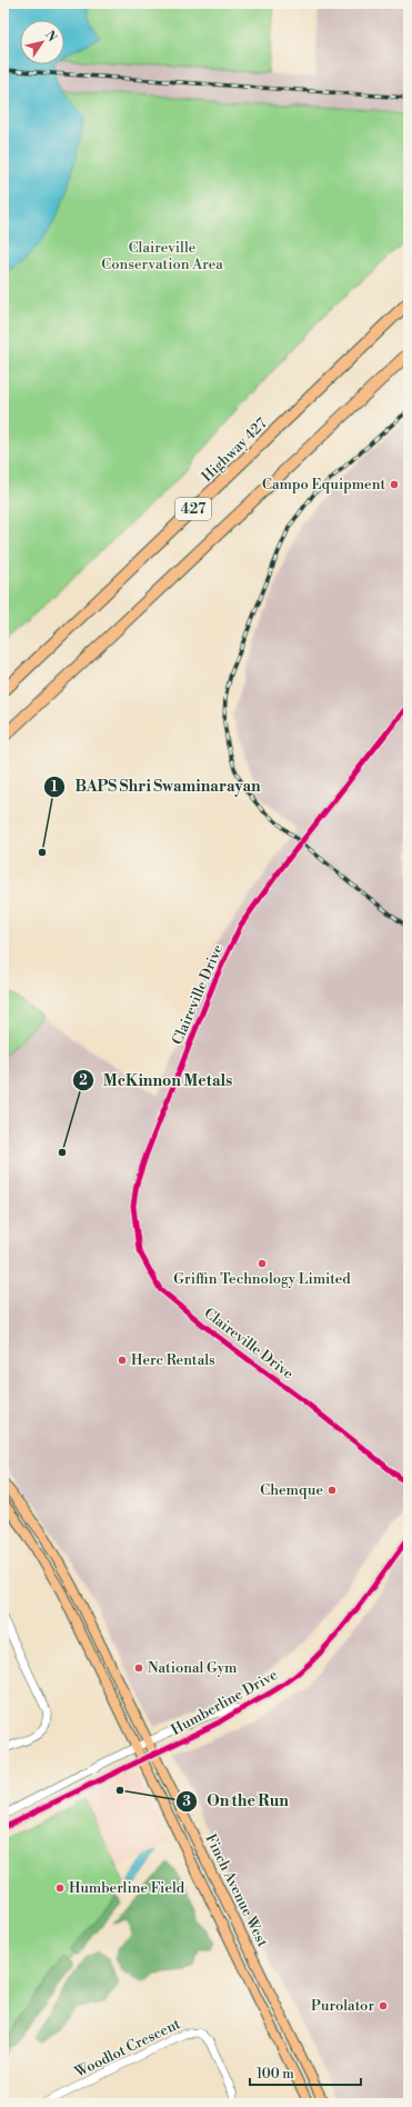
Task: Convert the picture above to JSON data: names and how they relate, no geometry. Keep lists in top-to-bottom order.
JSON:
{
  "streets": {
    "highway": ["Highway 427", "427"],
    "main road": ["Finch Avenue West"],
    "street": ["Claireville Drive", "Humberline Drive", "Woodlot Crescent"]
  },
  "crossings": [
    ["Humberline Drive", "Finch Avenue West"]
  ],
  "parks": ["Claireville Conservation Area"],
  "places": [
    "Campo Equipment",
    "BAPS Shri Swaminarayan",
    "McKinnon Metals",
    "Griffin Technology Limited",
    "Herc Rentals",
    "Chemque",
    "National Gym",
    "On the Run",
    "Humberline Field",
    "Purolator"
  ],
  "scale_bar": "100 m",
  "north": "top right"
}
